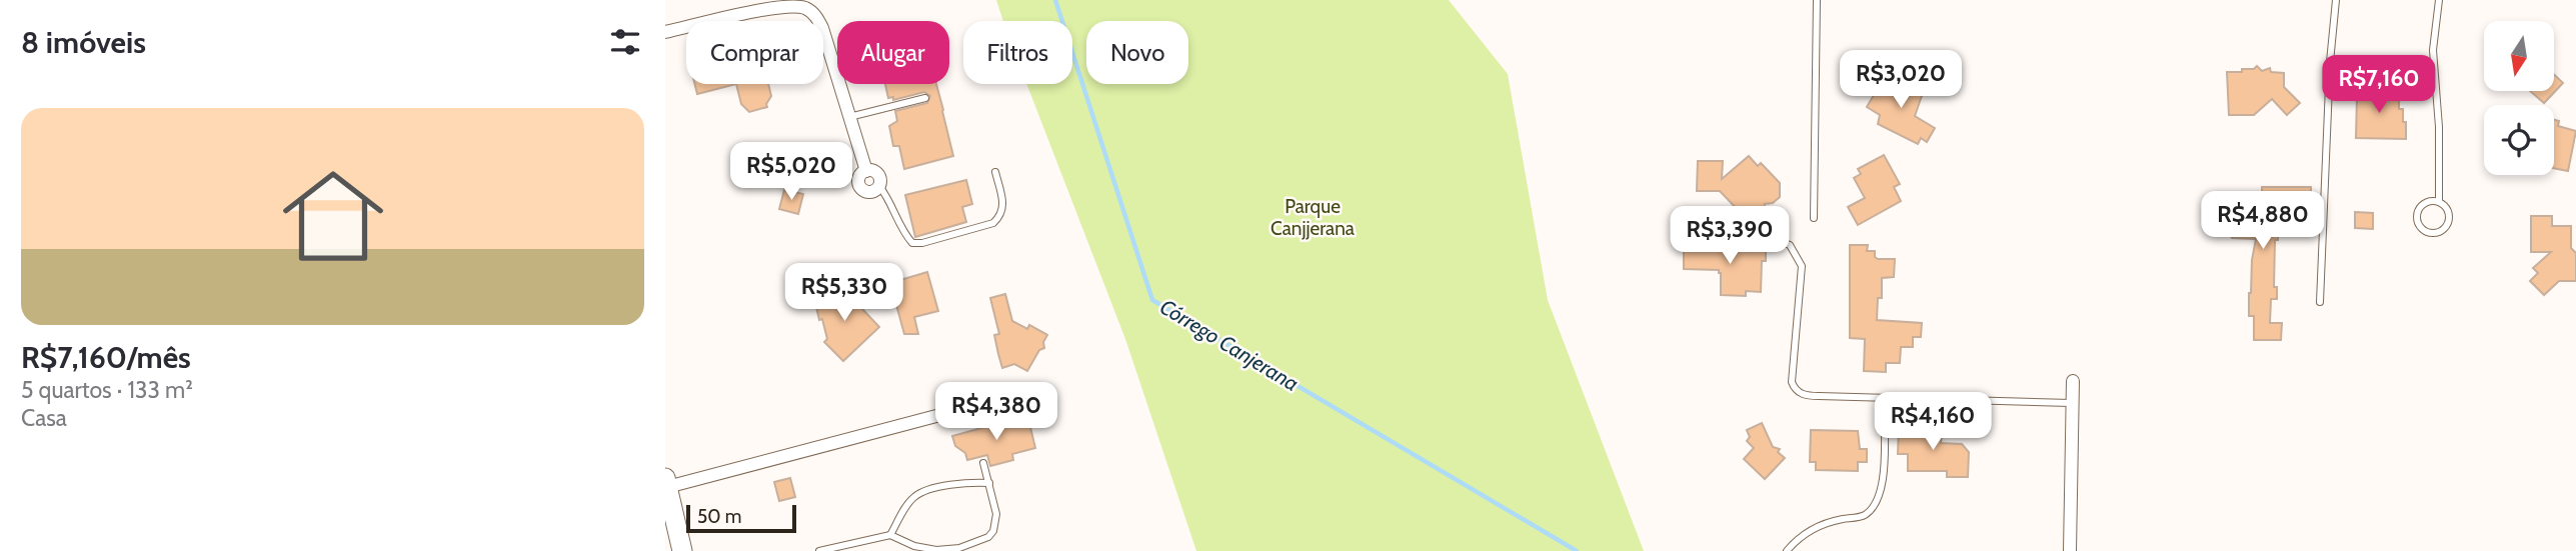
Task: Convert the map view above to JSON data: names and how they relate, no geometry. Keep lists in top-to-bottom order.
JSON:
{
  "water": ["Córrego Canjerana"],
  "parks": ["Parque Canjjerana"],
  "scale_bar": "50 m",
  "north": "bottom",
  "page": {
    "heading": "8 imóveis",
    "chip": [
      "Comprar",
      "Alugar",
      "Filtros",
      "Novo"
    ],
    "price": [
      "R$3,020",
      "R$7,160",
      "R$5,020",
      "R$4,880",
      "R$3,390",
      "R$5,330",
      "R$4,380",
      "R$4,160"
    ],
    "list": [
      {
        "name": "R$7,160/mês",
        "note": "5 quartos · 133 m² · Casa"
      }
    ],
    "scale": "50 m"
  }
}
